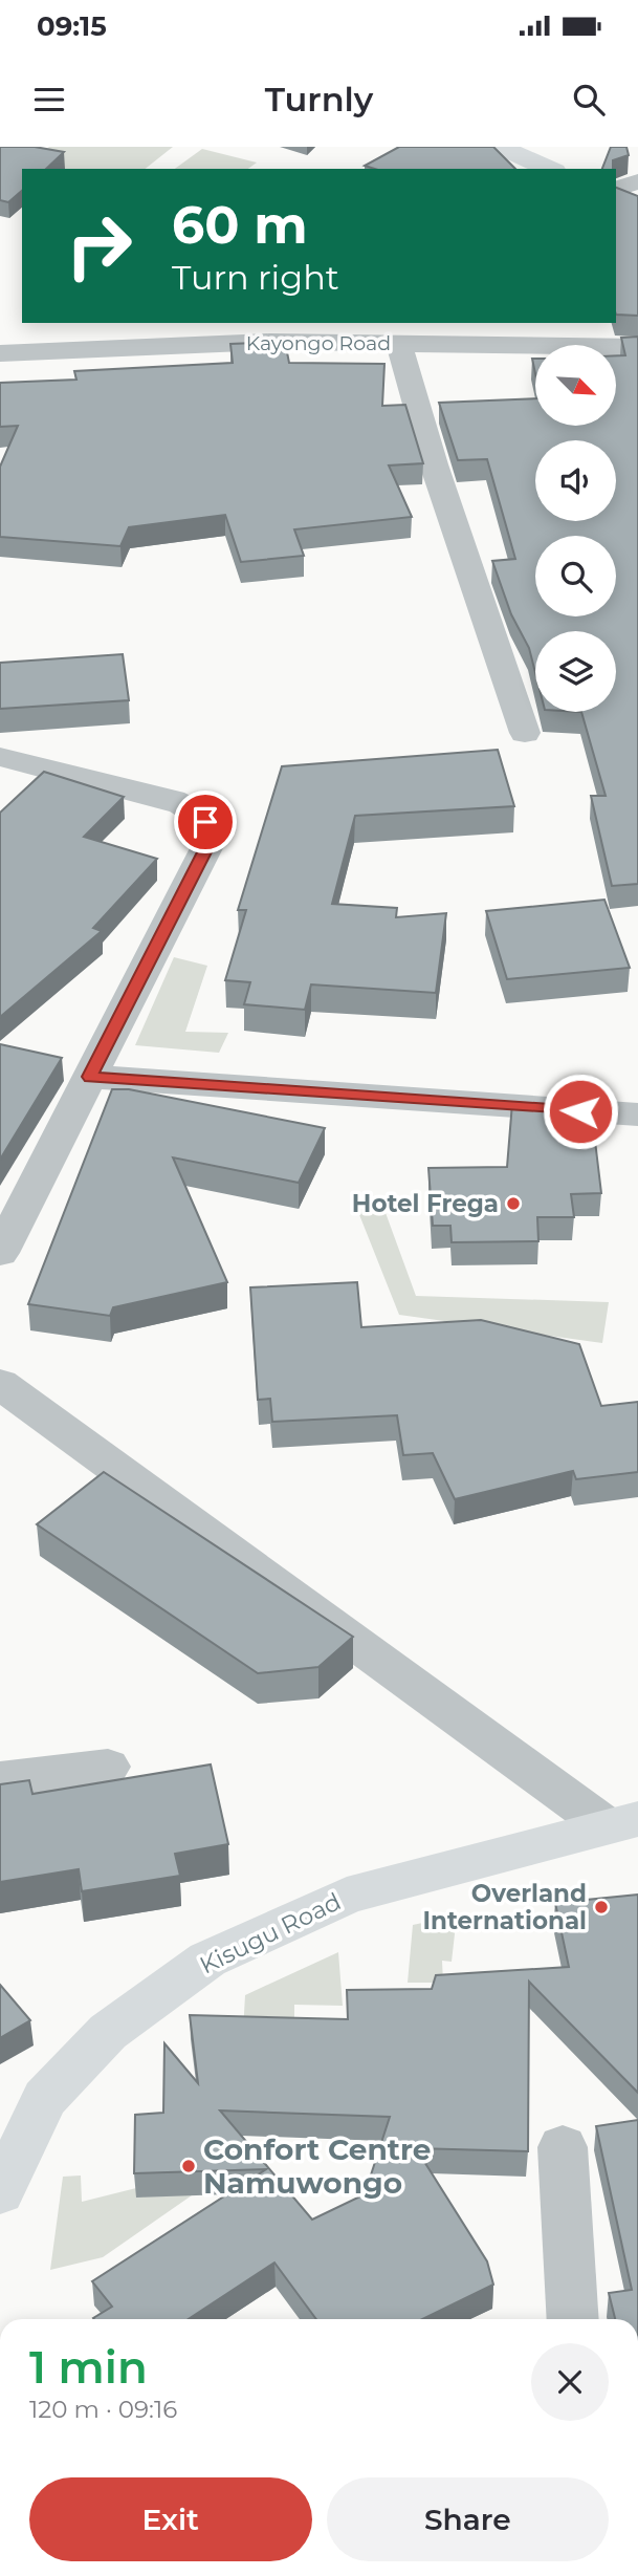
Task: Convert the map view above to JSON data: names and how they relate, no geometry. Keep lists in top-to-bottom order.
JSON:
{
  "streets": {
    "street": ["Kayongo Road", "Kisugu Road"]
  },
  "places": ["Hotel Frega", "Overland International", "Confort Centre Namuwongo"],
  "north": "bottom right",
  "page": {
    "status": "09:15",
    "header": "Turnly",
    "turn": ["60 m", "Turn right"],
    "heading": ["1 min", "120 m · 09:16"],
    "buttons": ["Exit", "Share"]
  }
}
